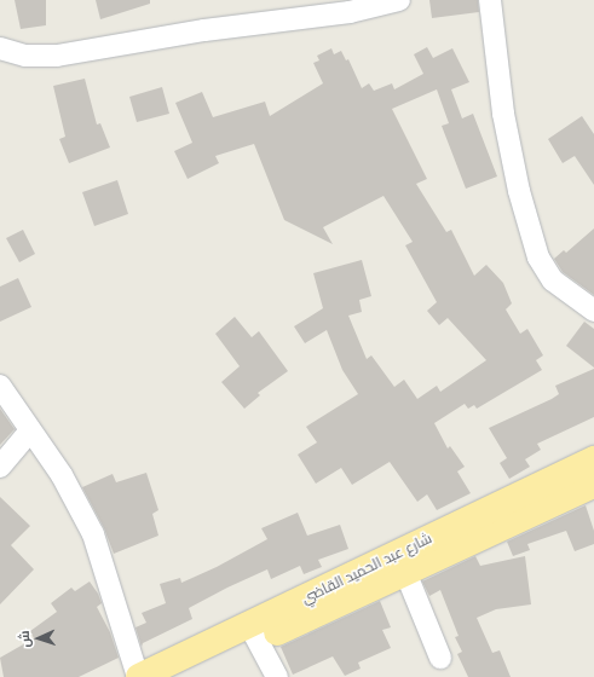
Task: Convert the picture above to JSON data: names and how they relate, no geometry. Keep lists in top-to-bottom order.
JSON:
{
  "streets": {
    "main road": ["شارع عبد الحميد القاضي"]
  },
  "north": "left"
}
